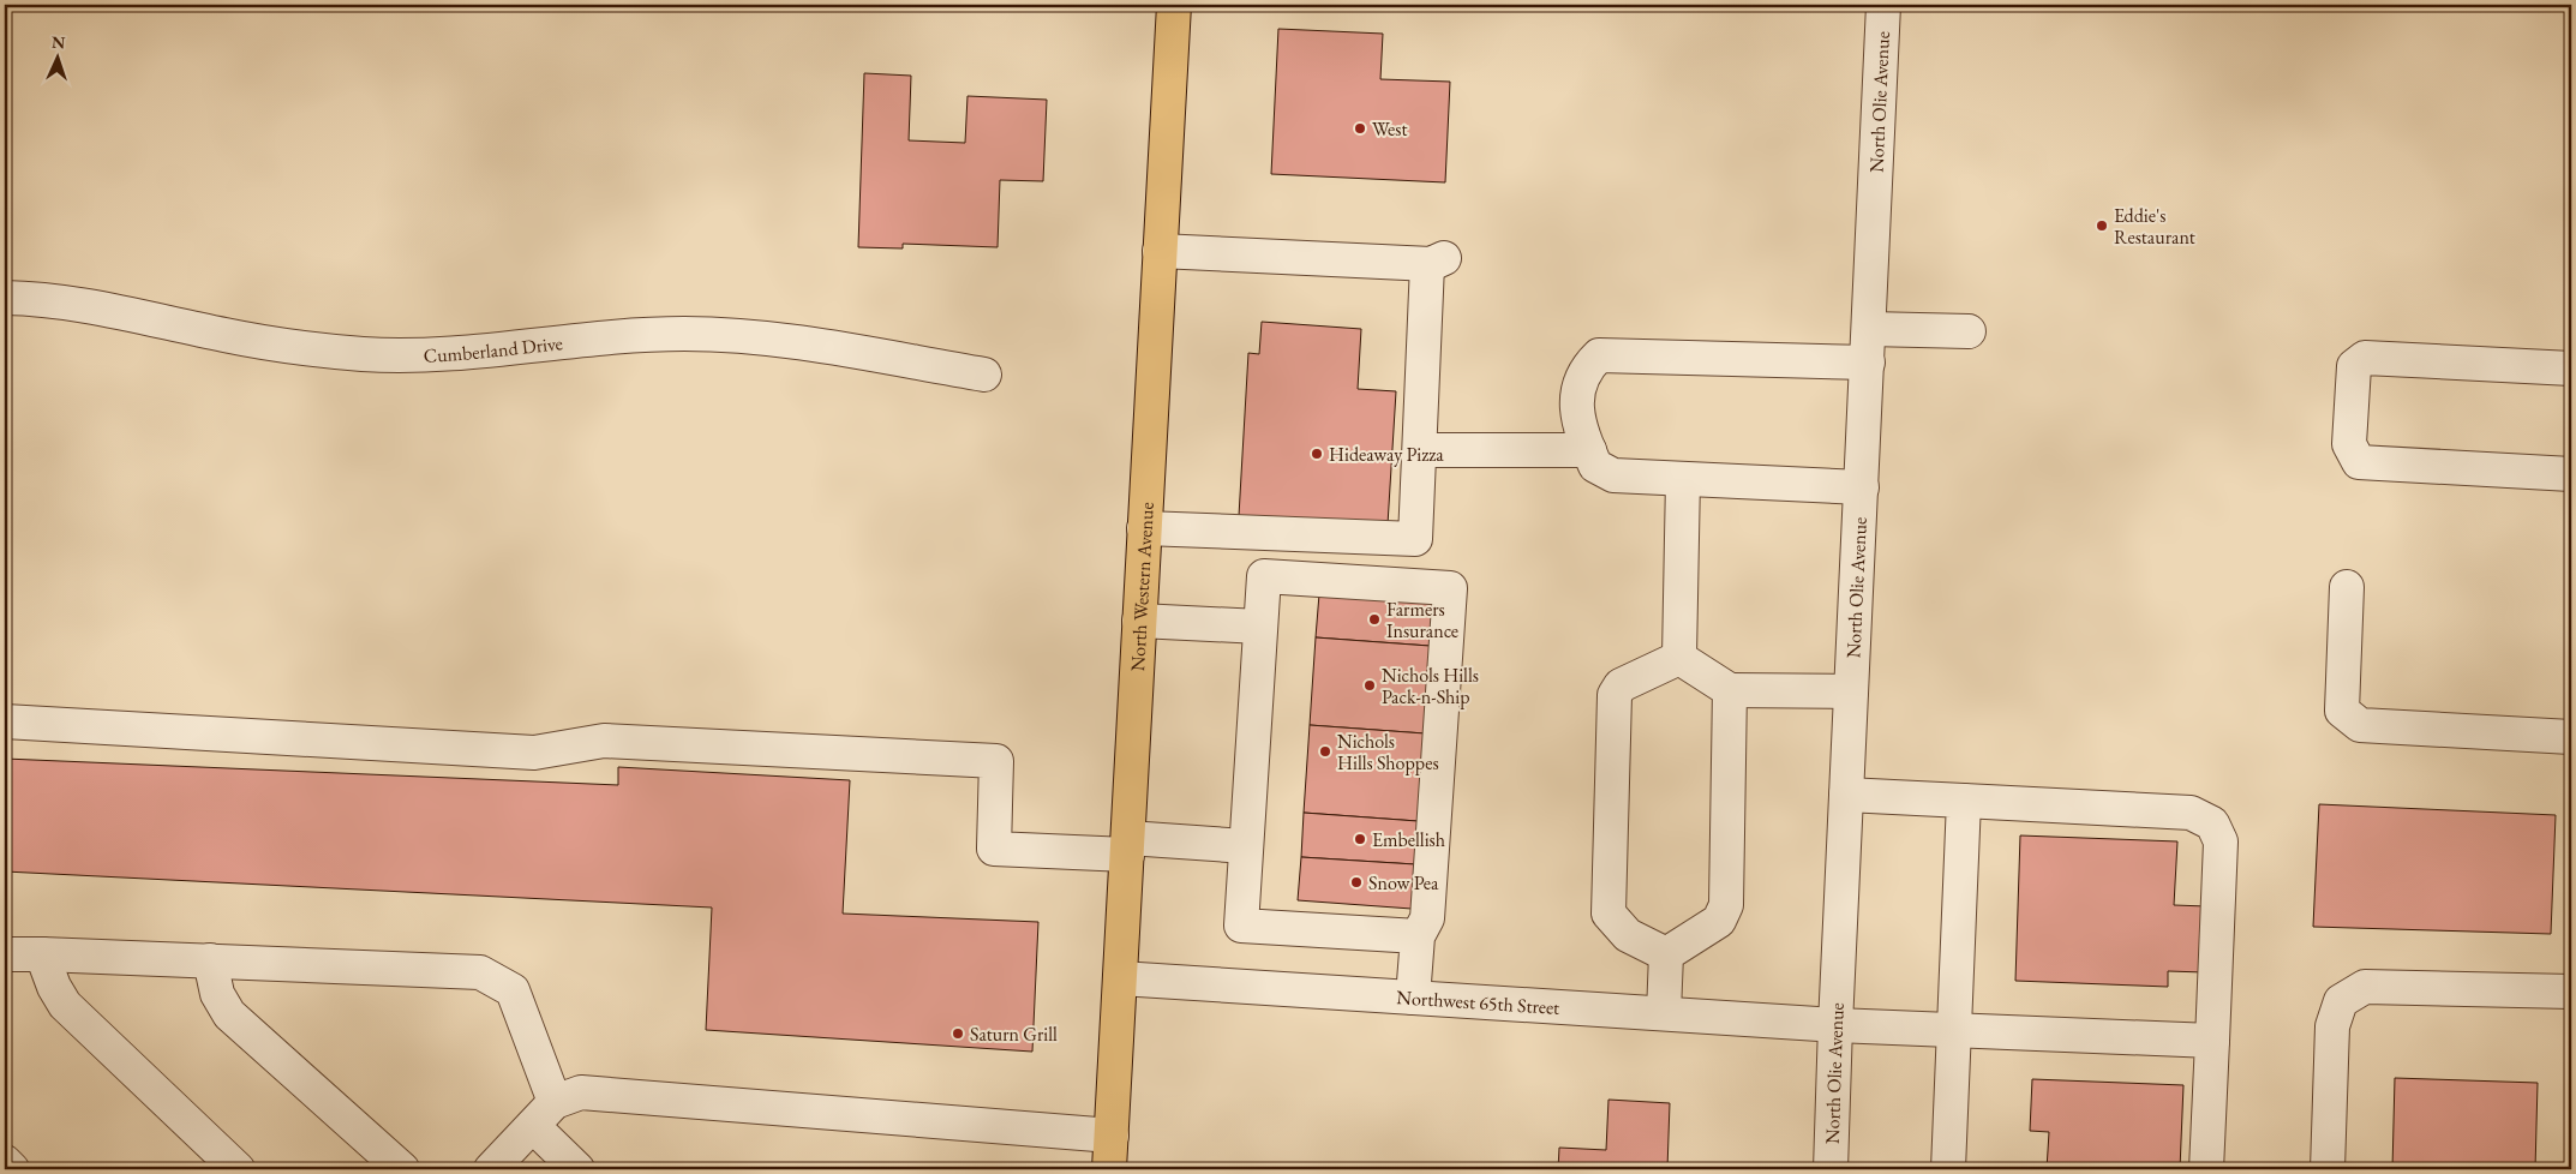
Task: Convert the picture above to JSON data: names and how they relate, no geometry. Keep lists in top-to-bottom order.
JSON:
{
  "streets": {
    "main road": ["North Western Avenue"],
    "street": ["North Olie Avenue", "Cumberland Drive", "Northwest 65th Street"]
  },
  "crossings": [
    ["North Olie Avenue", "Northwest 65th Street"],
    ["North Western Avenue", "Northwest 65th Street"]
  ],
  "places": [
    "West",
    "Eddie's Restaurant",
    "Hideaway Pizza",
    "Farmers Insurance",
    "Nichols Hills Pack-n-Ship",
    "Nichols Hills Shoppes",
    "Embellish",
    "Snow Pea",
    "Saturn Grill"
  ],
  "north": "top"
}
